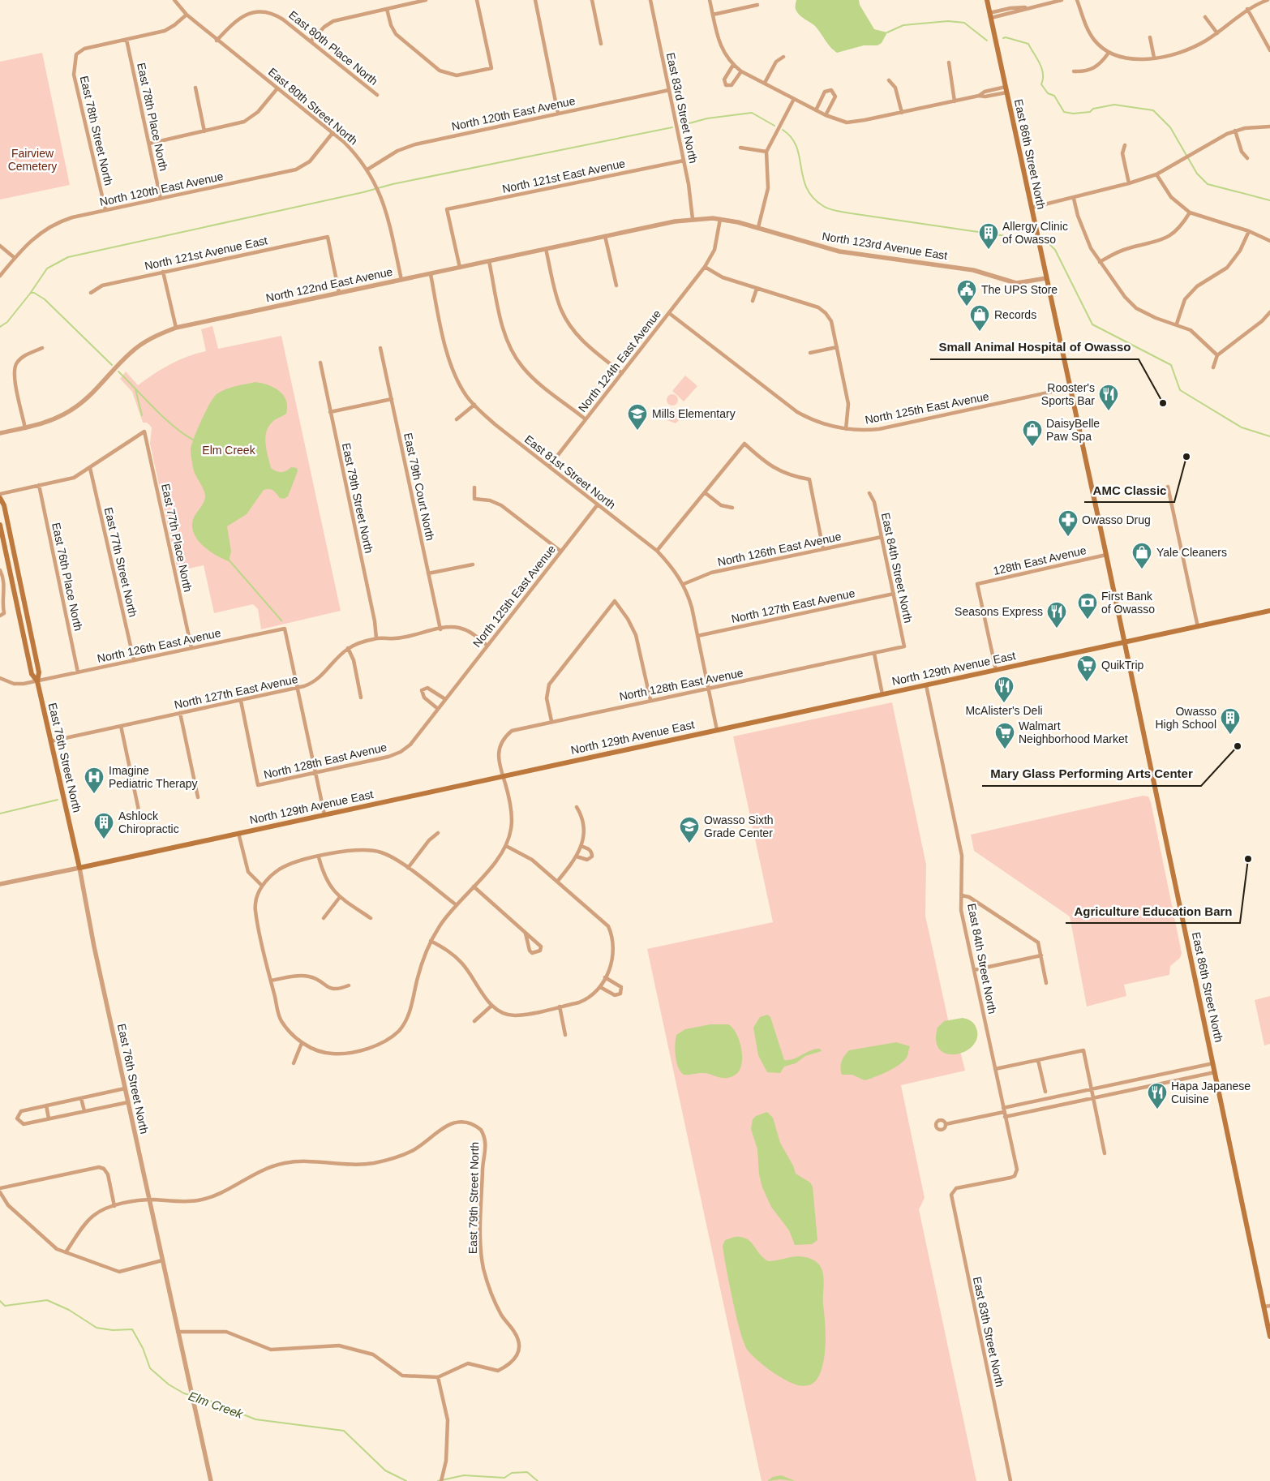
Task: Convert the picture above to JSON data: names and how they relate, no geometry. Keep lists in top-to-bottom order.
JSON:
{
  "streets": {
    "main road": ["East 86th Street North", "North 129th Avenue East", "East 76th Street North"],
    "street": [
      "East 80th Place North",
      "East 80th Street North",
      "East 83rd Street North",
      "North 120th East Avenue",
      "East 78th Place North",
      "East 78th Street North",
      "North 121st East Avenue",
      "North 123rd Avenue East",
      "North 121st Avenue East",
      "North 122nd East Avenue",
      "North 124th East Avenue",
      "North 125th East Avenue",
      "East 81st Street North",
      "East 79th Court North",
      "East 79th Street North",
      "East 77th Place North",
      "North 126th East Avenue",
      "128th East Avenue",
      "East 77th Street North",
      "East 84th Street North",
      "East 76th Place North",
      "North 127th East Avenue",
      "North 128th East Avenue",
      "East 83th Street North"
    ]
  },
  "crossings": [
    ["East 80th Place North", "East 80th Street North"],
    ["East 80th Street North", "North 120th East Avenue"],
    ["East 80th Street North", "North 122nd East Avenue"],
    ["East 83rd Street North", "North 120th East Avenue"],
    ["East 83rd Street North", "North 121st East Avenue"],
    ["East 83rd Street North", "North 122nd East Avenue"],
    ["North 120th East Avenue", "East 78th Place North"],
    ["North 120th East Avenue", "East 78th Street North"],
    ["East 78th Place North", "East 78th Street North"],
    ["East 86th Street North", "North 123rd Avenue East"],
    ["East 86th Street North", "North 125th East Avenue"],
    ["East 86th Street North", "128th East Avenue"],
    ["East 86th Street North", "North 129th Avenue East"],
    ["North 121st East Avenue", "North 122nd East Avenue"],
    ["North 123rd Avenue East", "North 122nd East Avenue"],
    ["North 123rd Avenue East", "North 124th East Avenue"],
    ["North 121st Avenue East", "North 122nd East Avenue"],
    ["North 122nd East Avenue", "North 124th East Avenue"],
    ["North 124th East Avenue", "North 125th East Avenue"],
    ["North 124th East Avenue", "East 81st Street North"],
    ["North 125th East Avenue", "East 81st Street North"],
    ["North 125th East Avenue", "North 127th East Avenue"],
    ["North 125th East Avenue", "North 128th East Avenue"],
    ["East 81st Street North", "North 126th East Avenue"],
    ["East 81st Street North", "North 127th East Avenue"],
    ["East 81st Street North", "North 129th Avenue East"],
    ["East 81st Street North", "North 128th East Avenue"],
    ["East 79th Court North", "North 127th East Avenue"],
    ["East 79th Street North", "North 127th East Avenue"],
    ["East 79th Street North", "East 76th Street North"],
    ["East 77th Place North", "North 126th East Avenue"],
    ["East 77th Place North", "East 77th Street North"],
    ["North 126th East Avenue", "East 77th Street North"],
    ["North 126th East Avenue", "East 84th Street North"],
    ["North 126th East Avenue", "East 76th Place North"],
    ["North 126th East Avenue", "North 127th East Avenue"],
    ["North 126th East Avenue", "East 76th Street North"],
    ["128th East Avenue", "North 129th Avenue East"],
    ["East 84th Street North", "North 127th East Avenue"],
    ["East 84th Street North", "North 129th Avenue East"],
    ["East 84th Street North", "North 128th East Avenue"],
    ["East 84th Street North", "East 83th Street North"],
    ["North 127th East Avenue", "North 128th East Avenue"],
    ["North 127th East Avenue", "East 76th Street North"],
    ["North 129th Avenue East", "North 128th East Avenue"],
    ["North 129th Avenue East", "East 76th Street North"]
  ],
  "water": ["Elm Creek"],
  "parks": ["Fairview Cemetery", "Elm Creek"],
  "places": {
    "building": ["Allergy Clinic of Owasso", "Owasso High School", "Ashlock Chiropractic"],
    "public building": ["The UPS Store"],
    "shop": ["Records", "DaisyBelle Paw Spa", "Yale Cleaners"],
    "other": [
      "Small Animal Hospital of Owasso",
      "AMC Classic",
      "Mary Glass Performing Arts Center",
      "Agriculture Education Barn"
    ],
    "restaurant": [
      "Rooster's Sports Bar",
      "Seasons Express",
      "McAlister's Deli",
      "Hapa Japanese Cuisine"
    ],
    "school or university": ["Mills Elementary", "Owasso Sixth Grade Center"],
    "pharmacy": ["Owasso Drug"],
    "bank": ["First Bank of Owasso"],
    "supermarket": ["QuikTrip", "Walmart Neighborhood Market"],
    "hospital": ["Imagine Pediatric Therapy"]
  }
}
